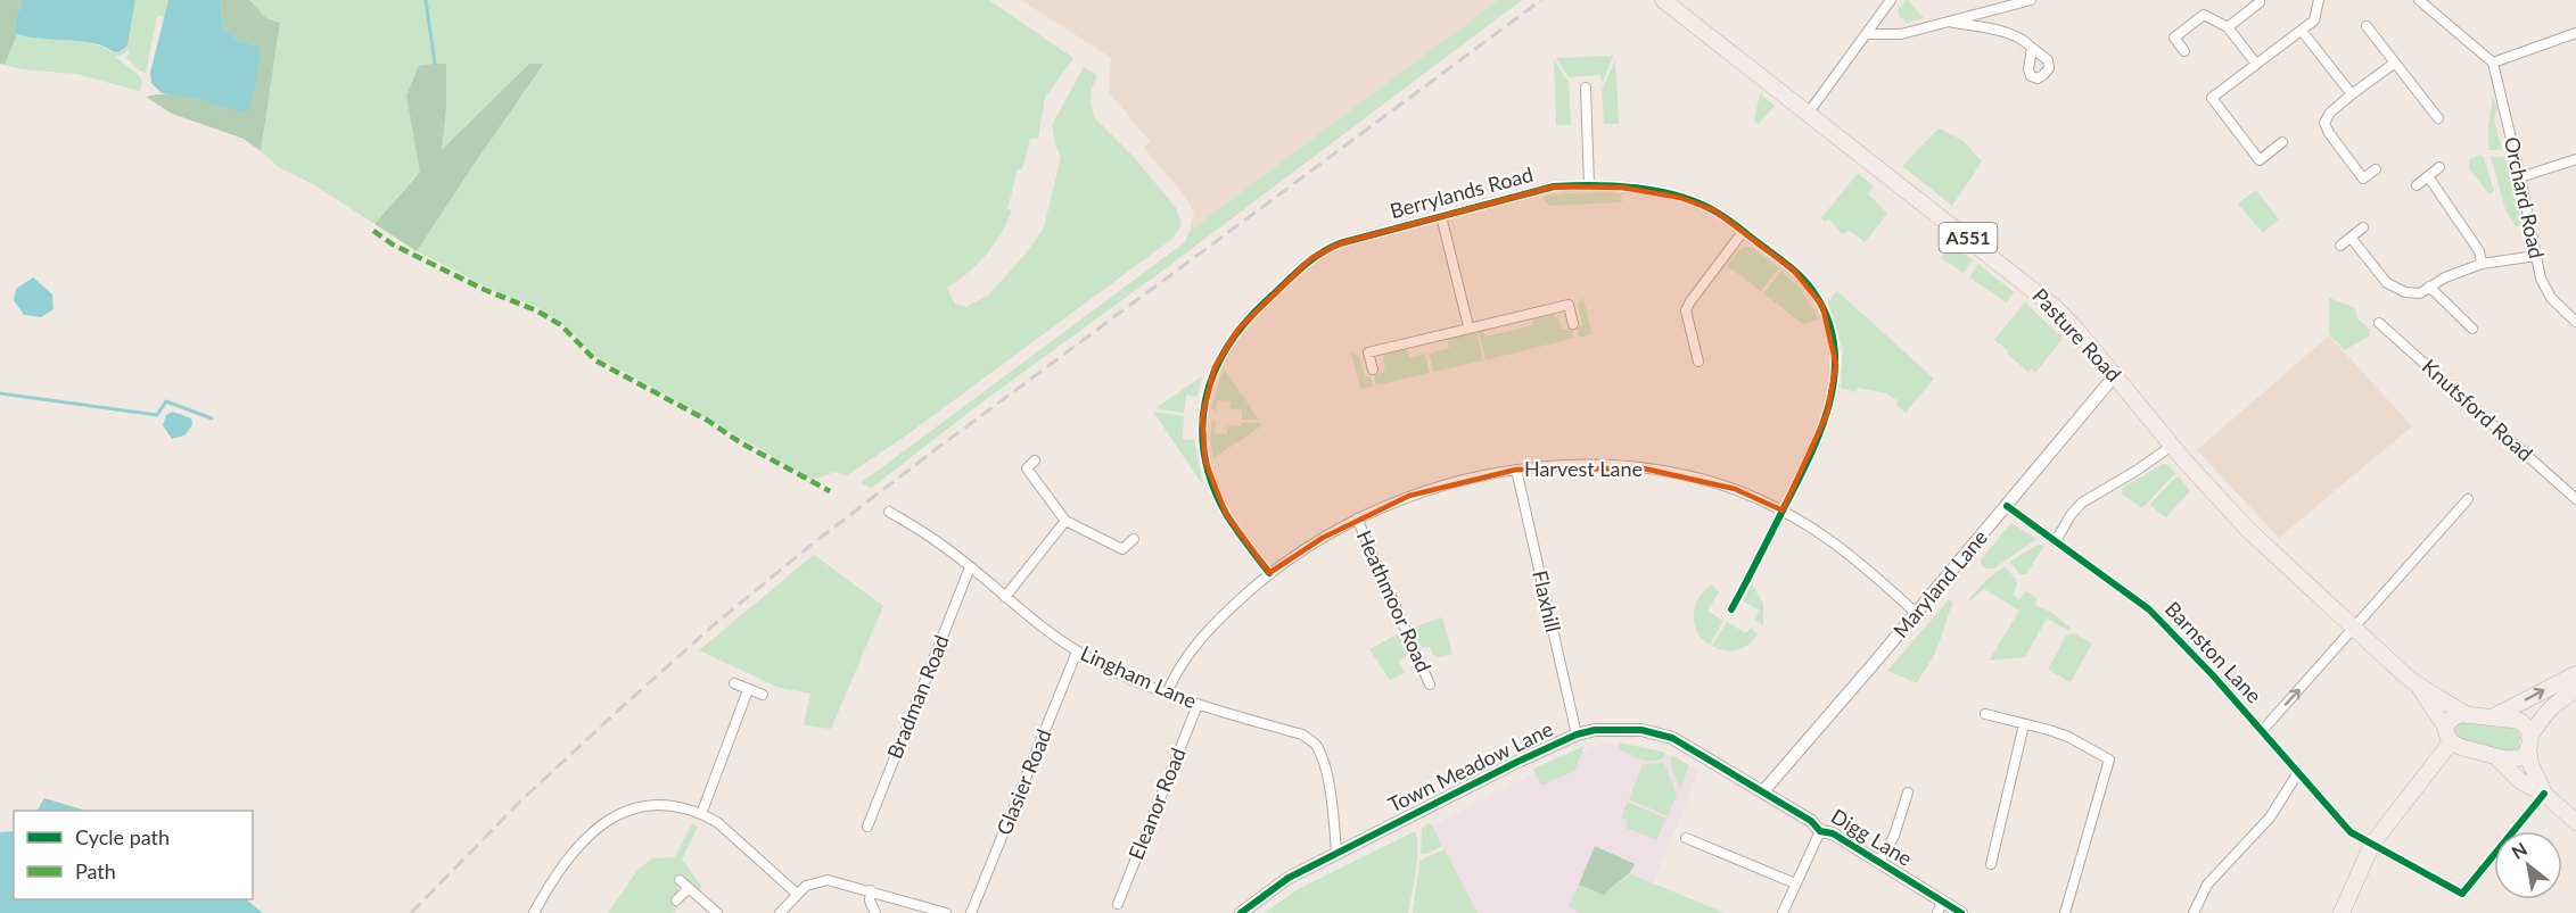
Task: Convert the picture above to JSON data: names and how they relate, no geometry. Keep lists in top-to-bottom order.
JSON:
{
  "streets": {
    "main road": ["A551", "Pasture Road"],
    "street": [
      "Berrylands Road",
      "Orchard Road",
      "Knutsford Road",
      "Harvest Lane",
      "Maryland Lane",
      "Heathmoor Road",
      "Flaxhill",
      "Barnston Lane",
      "Lingham Lane",
      "Bradman Road",
      "Town Meadow Lane",
      "Glasier Road",
      "Eleanor Road",
      "Digg Lane"
    ]
  },
  "crossings": [
    ["Berrylands Road", "Harvest Lane"],
    ["Pasture Road", "Maryland Lane"],
    ["Harvest Lane", "Maryland Lane"],
    ["Harvest Lane", "Heathmoor Road"],
    ["Harvest Lane", "Flaxhill"],
    ["Harvest Lane", "Lingham Lane"],
    ["Maryland Lane", "Barnston Lane"],
    ["Maryland Lane", "Town Meadow Lane"],
    ["Maryland Lane", "Digg Lane"],
    ["Flaxhill", "Town Meadow Lane"],
    ["Lingham Lane", "Bradman Road"],
    ["Lingham Lane", "Town Meadow Lane"],
    ["Lingham Lane", "Glasier Road"],
    ["Lingham Lane", "Eleanor Road"],
    ["Town Meadow Lane", "Digg Lane"]
  ],
  "legend": ["Cycle path", "Path"],
  "north": "top left"
}
